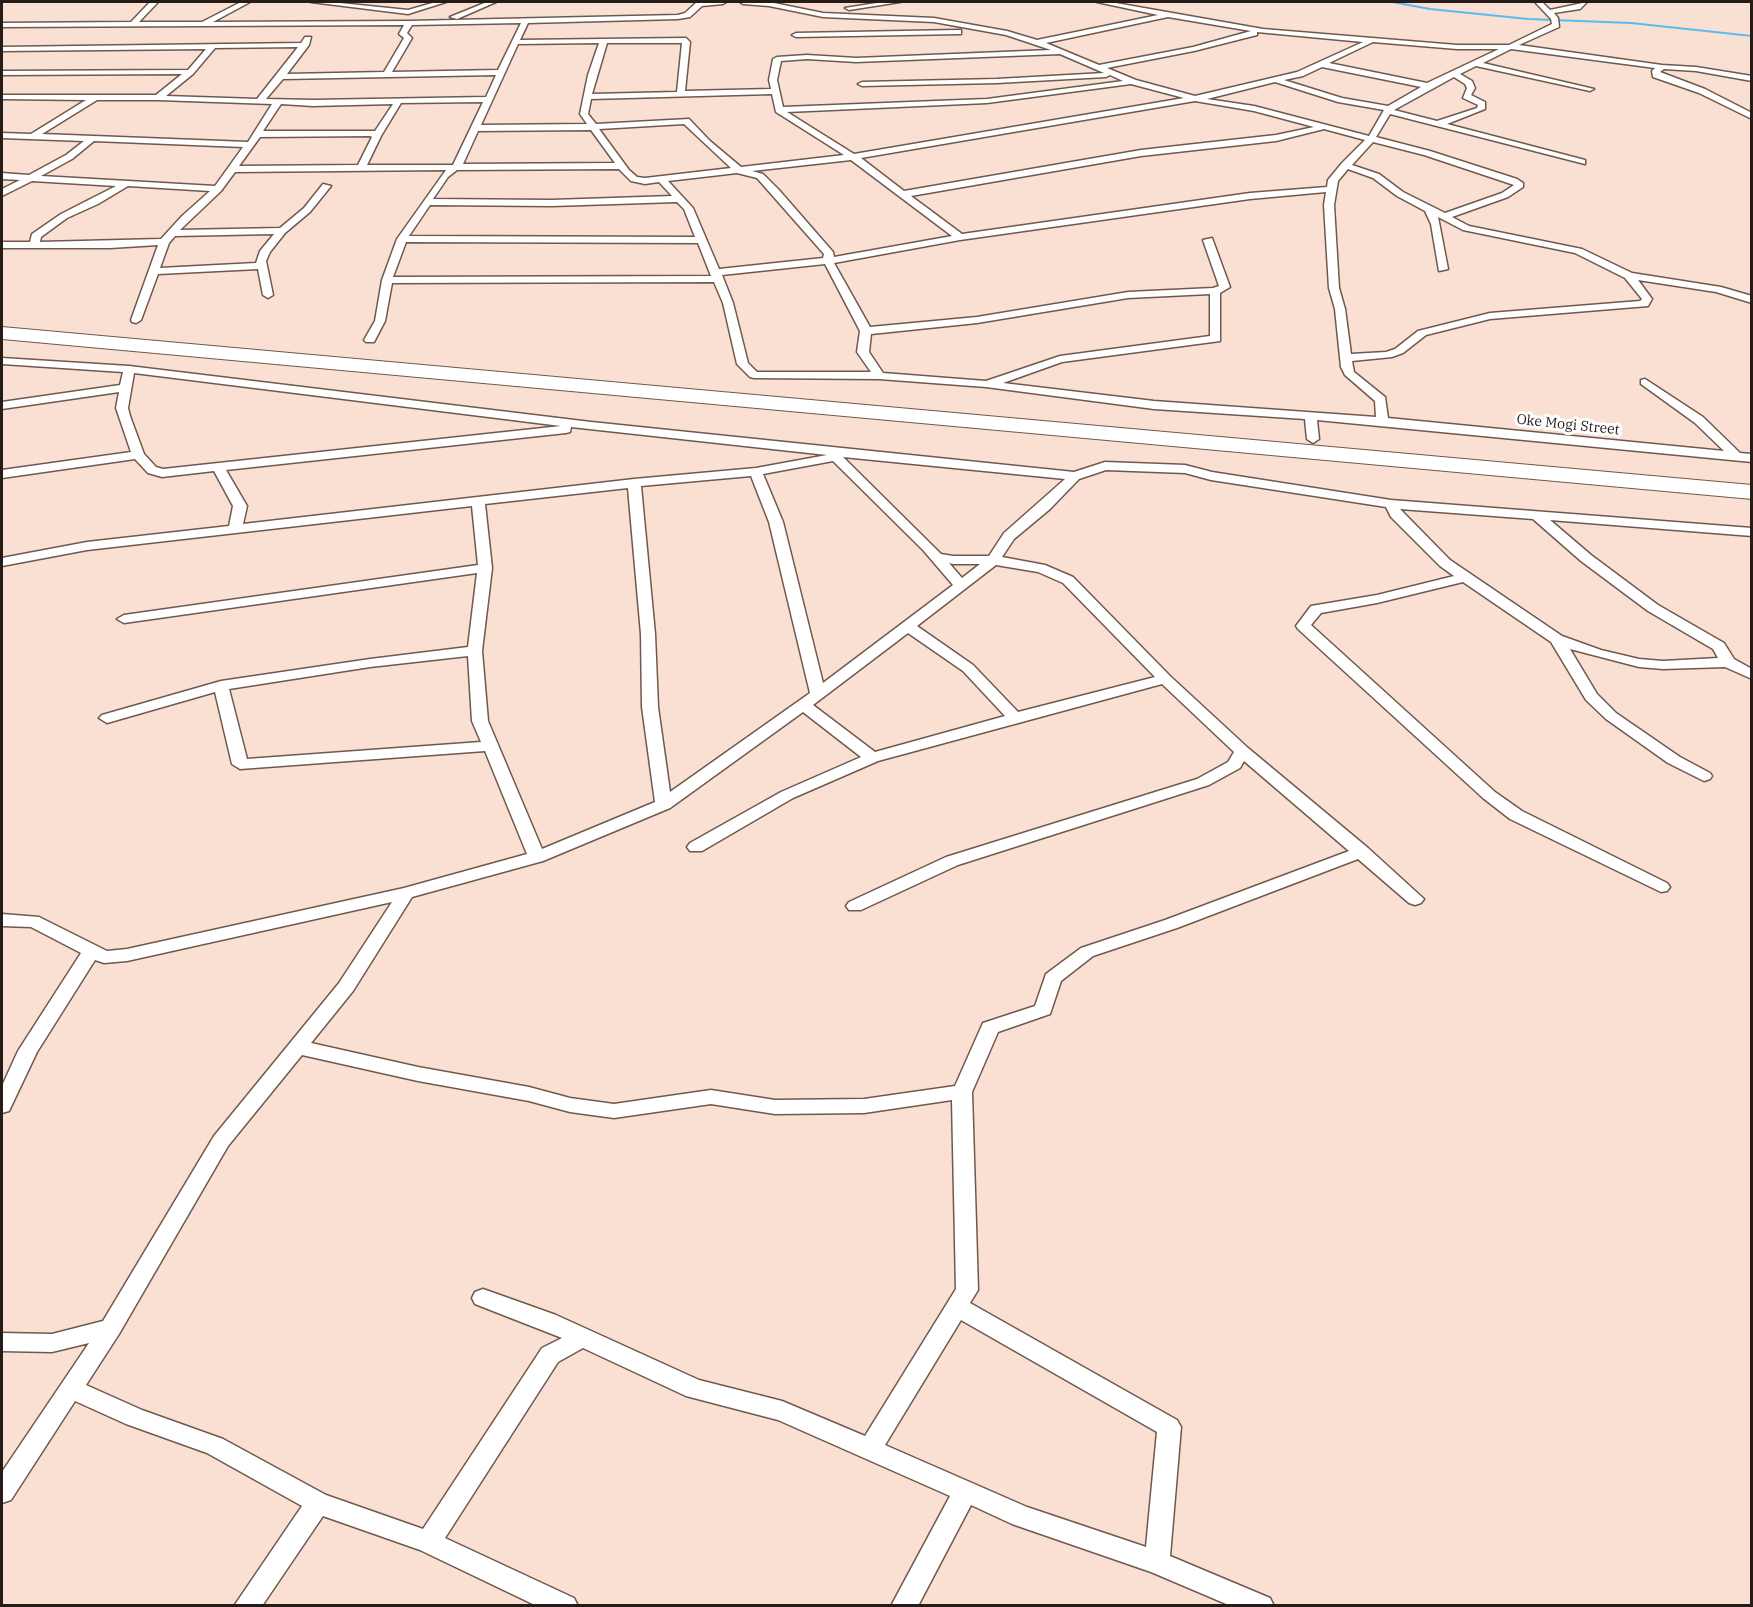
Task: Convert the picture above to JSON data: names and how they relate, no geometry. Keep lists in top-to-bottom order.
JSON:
{
  "streets": {
    "street": ["Oke Mogi Street"]
  }
}
